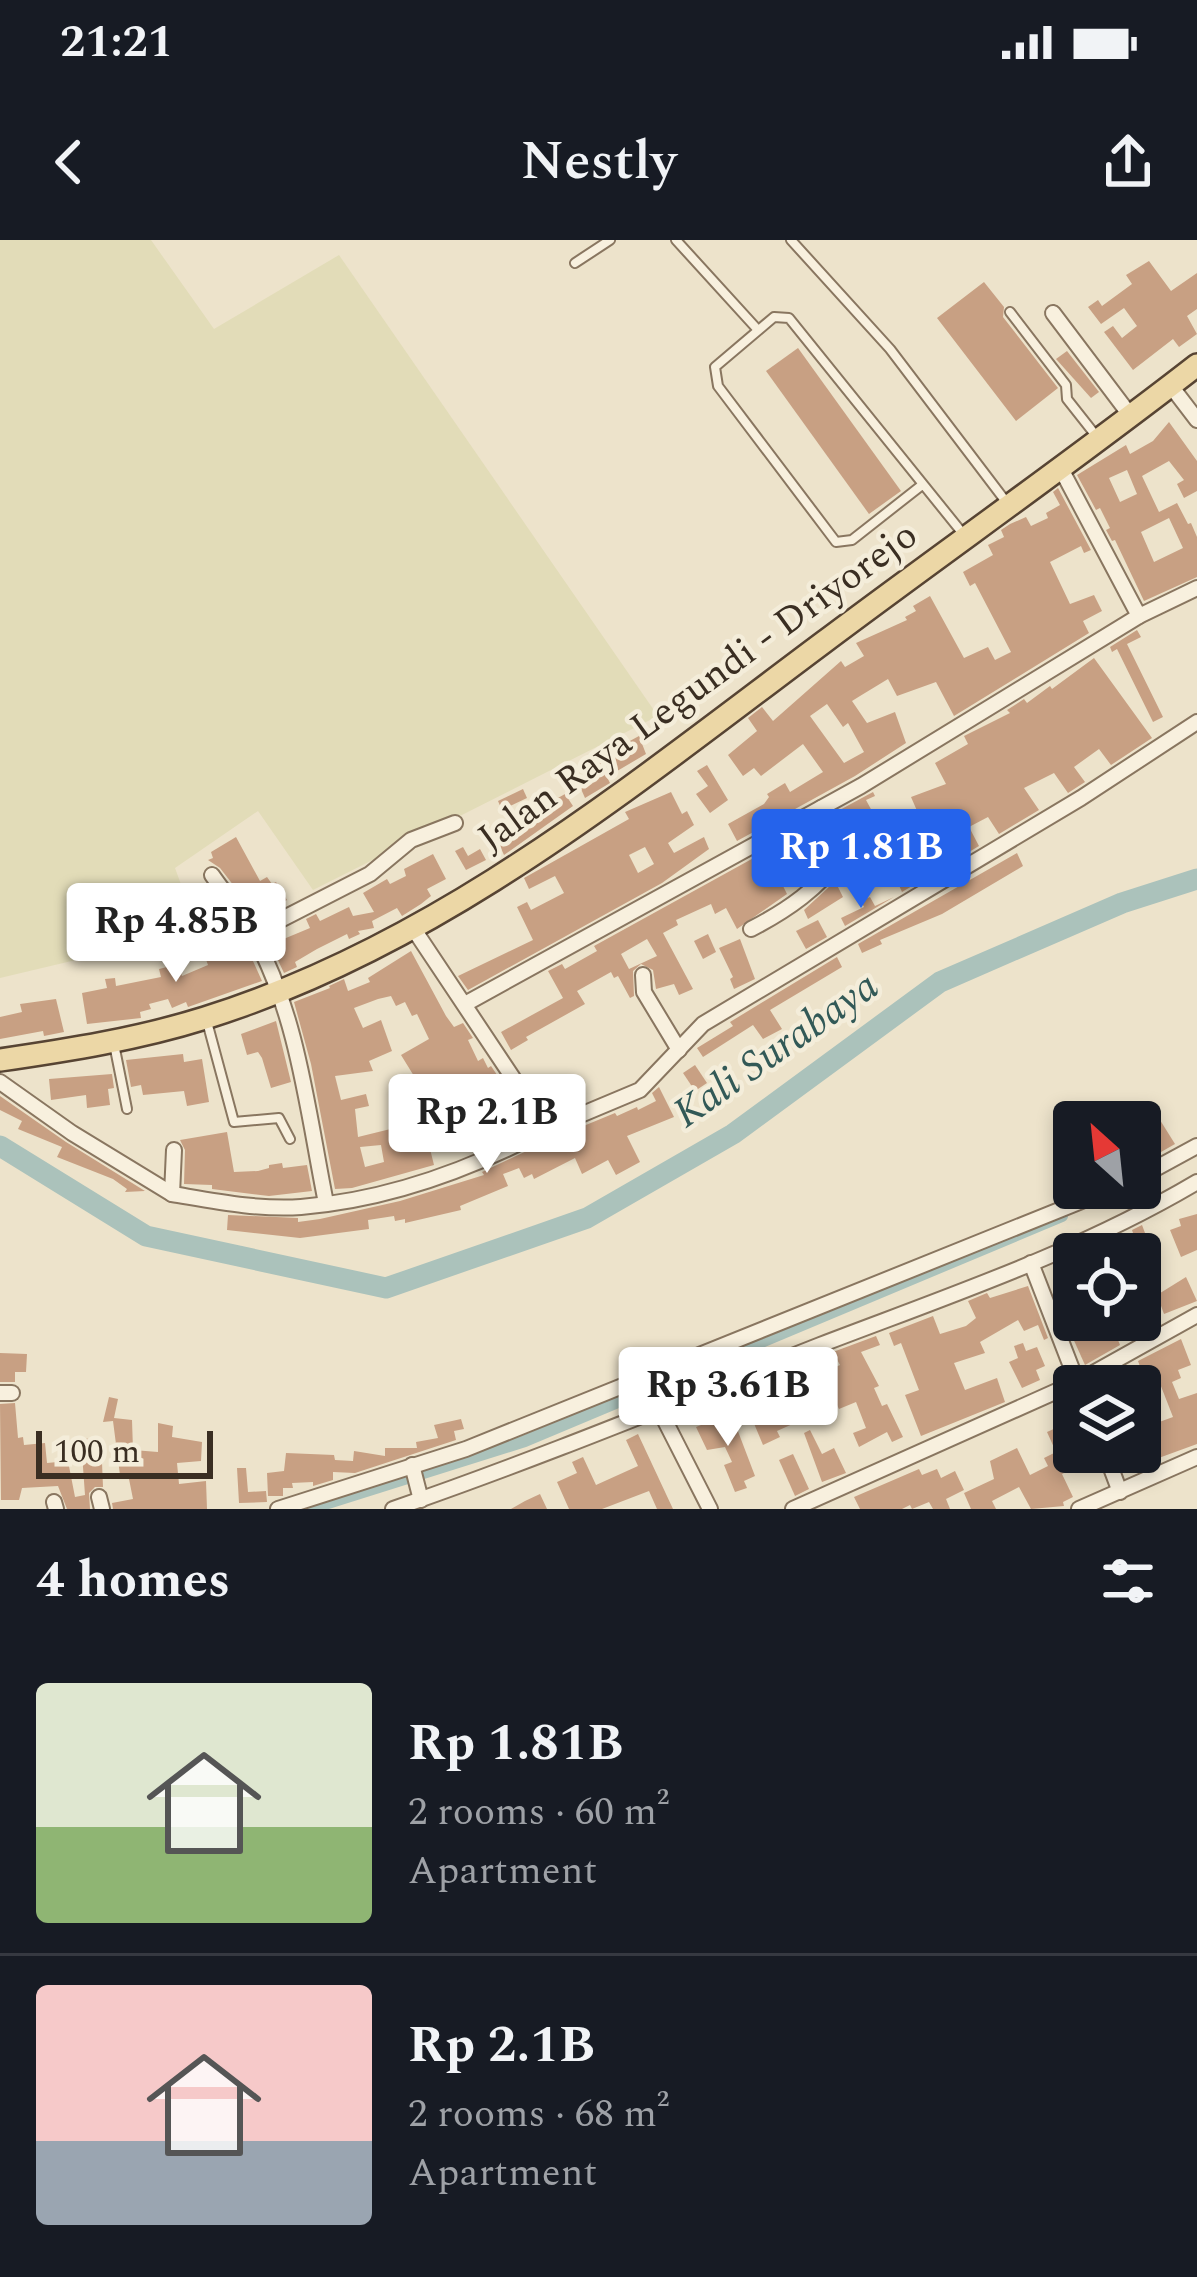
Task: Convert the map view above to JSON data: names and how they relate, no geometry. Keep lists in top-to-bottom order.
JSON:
{
  "streets": {
    "main road": ["Jalan Raya Legundi - Driyorejo"]
  },
  "water": ["Kali Surabaya"],
  "scale_bar": "100 m",
  "north": "top left",
  "page": {
    "status": "21:21",
    "header": "Nestly",
    "price": [
      "Rp 1.81B",
      "Rp 4.85B",
      "Rp 2.1B",
      "Rp 3.61B"
    ],
    "scale": "100 m",
    "heading": "4 homes",
    "list": [
      {
        "name": "Rp 1.81B",
        "note": "2 rooms · 60 m² · Apartment"
      },
      {
        "name": "Rp 2.1B",
        "note": "2 rooms · 68 m² · Apartment"
      }
    ]
  }
}
